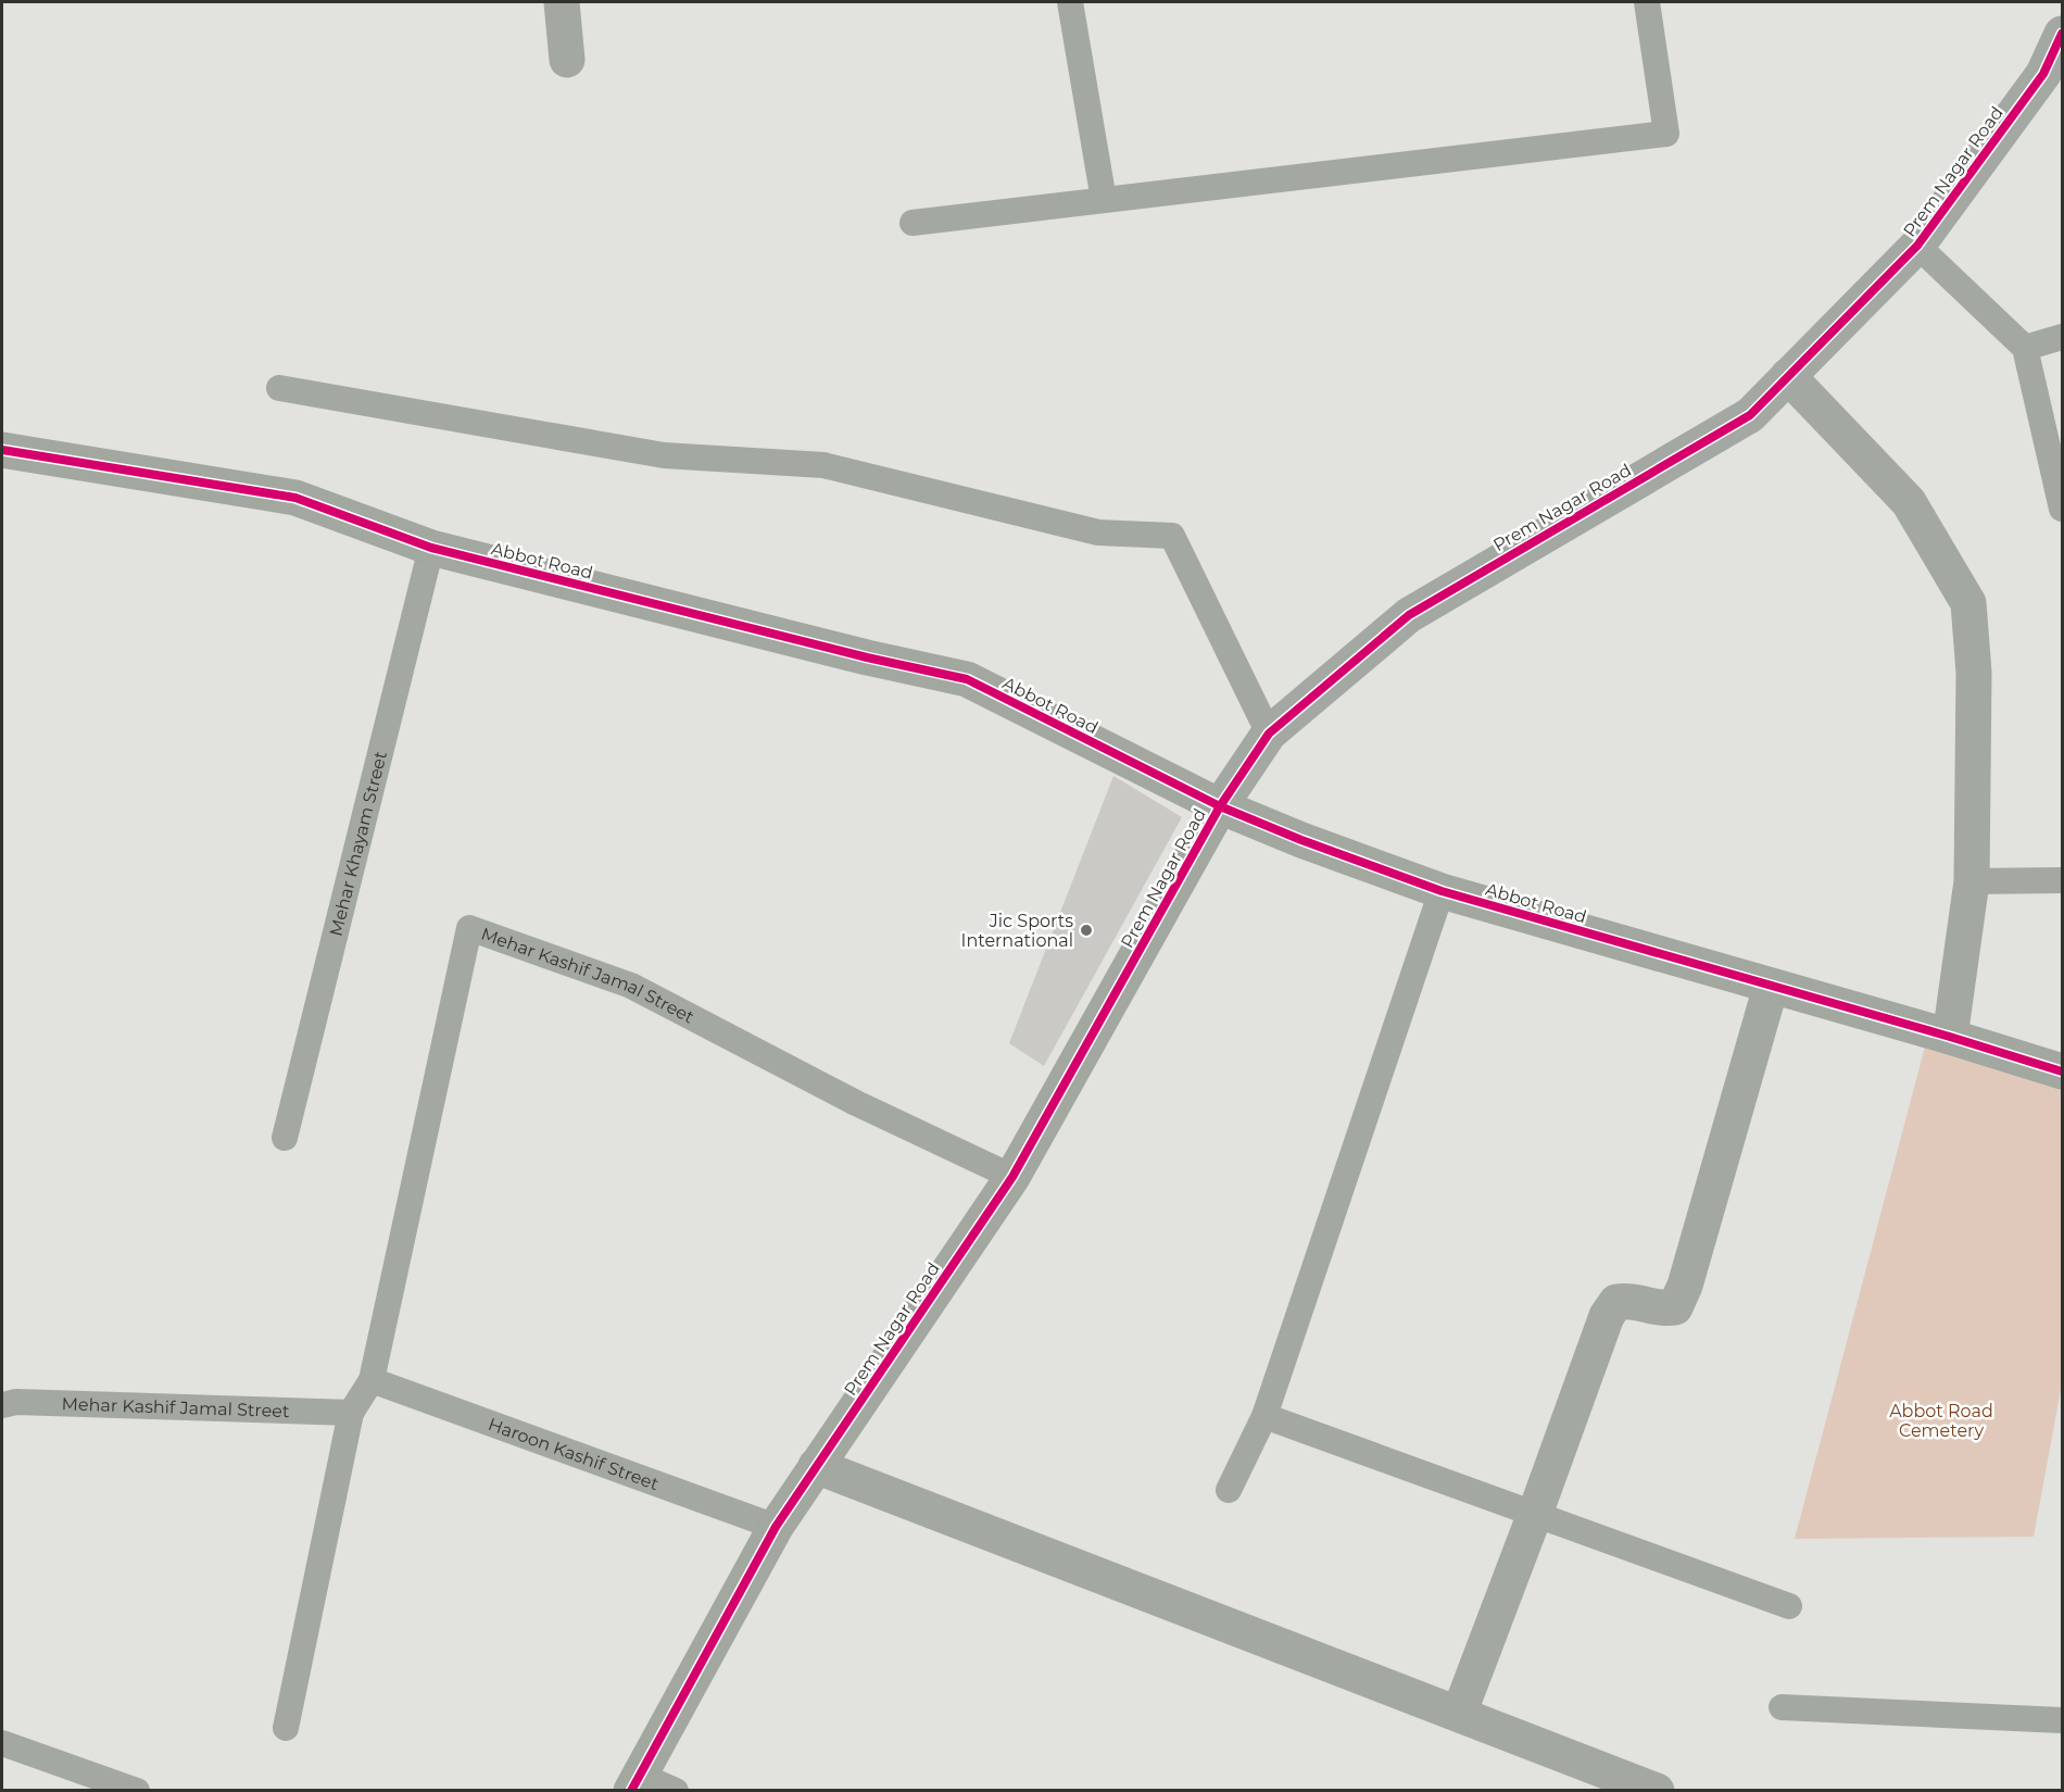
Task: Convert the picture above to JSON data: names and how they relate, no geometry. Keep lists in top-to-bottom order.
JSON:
{
  "streets": {
    "street": ["Prem Nagar Road", "Abbot Road"],
    "lane": ["Mehar Khayam Street", "Mehar Kashif Jamal Street", "Haroon Kashif Street"]
  },
  "crossings": [
    ["Prem Nagar Road", "Abbot Road"],
    ["Prem Nagar Road", "Mehar Kashif Jamal Street"],
    ["Prem Nagar Road", "Haroon Kashif Street"],
    ["Abbot Road", "Mehar Khayam Street"],
    ["Mehar Kashif Jamal Street", "Haroon Kashif Street"]
  ],
  "parks": ["Abbot Road Cemetery"],
  "places": ["Jic Sports International"]
}
